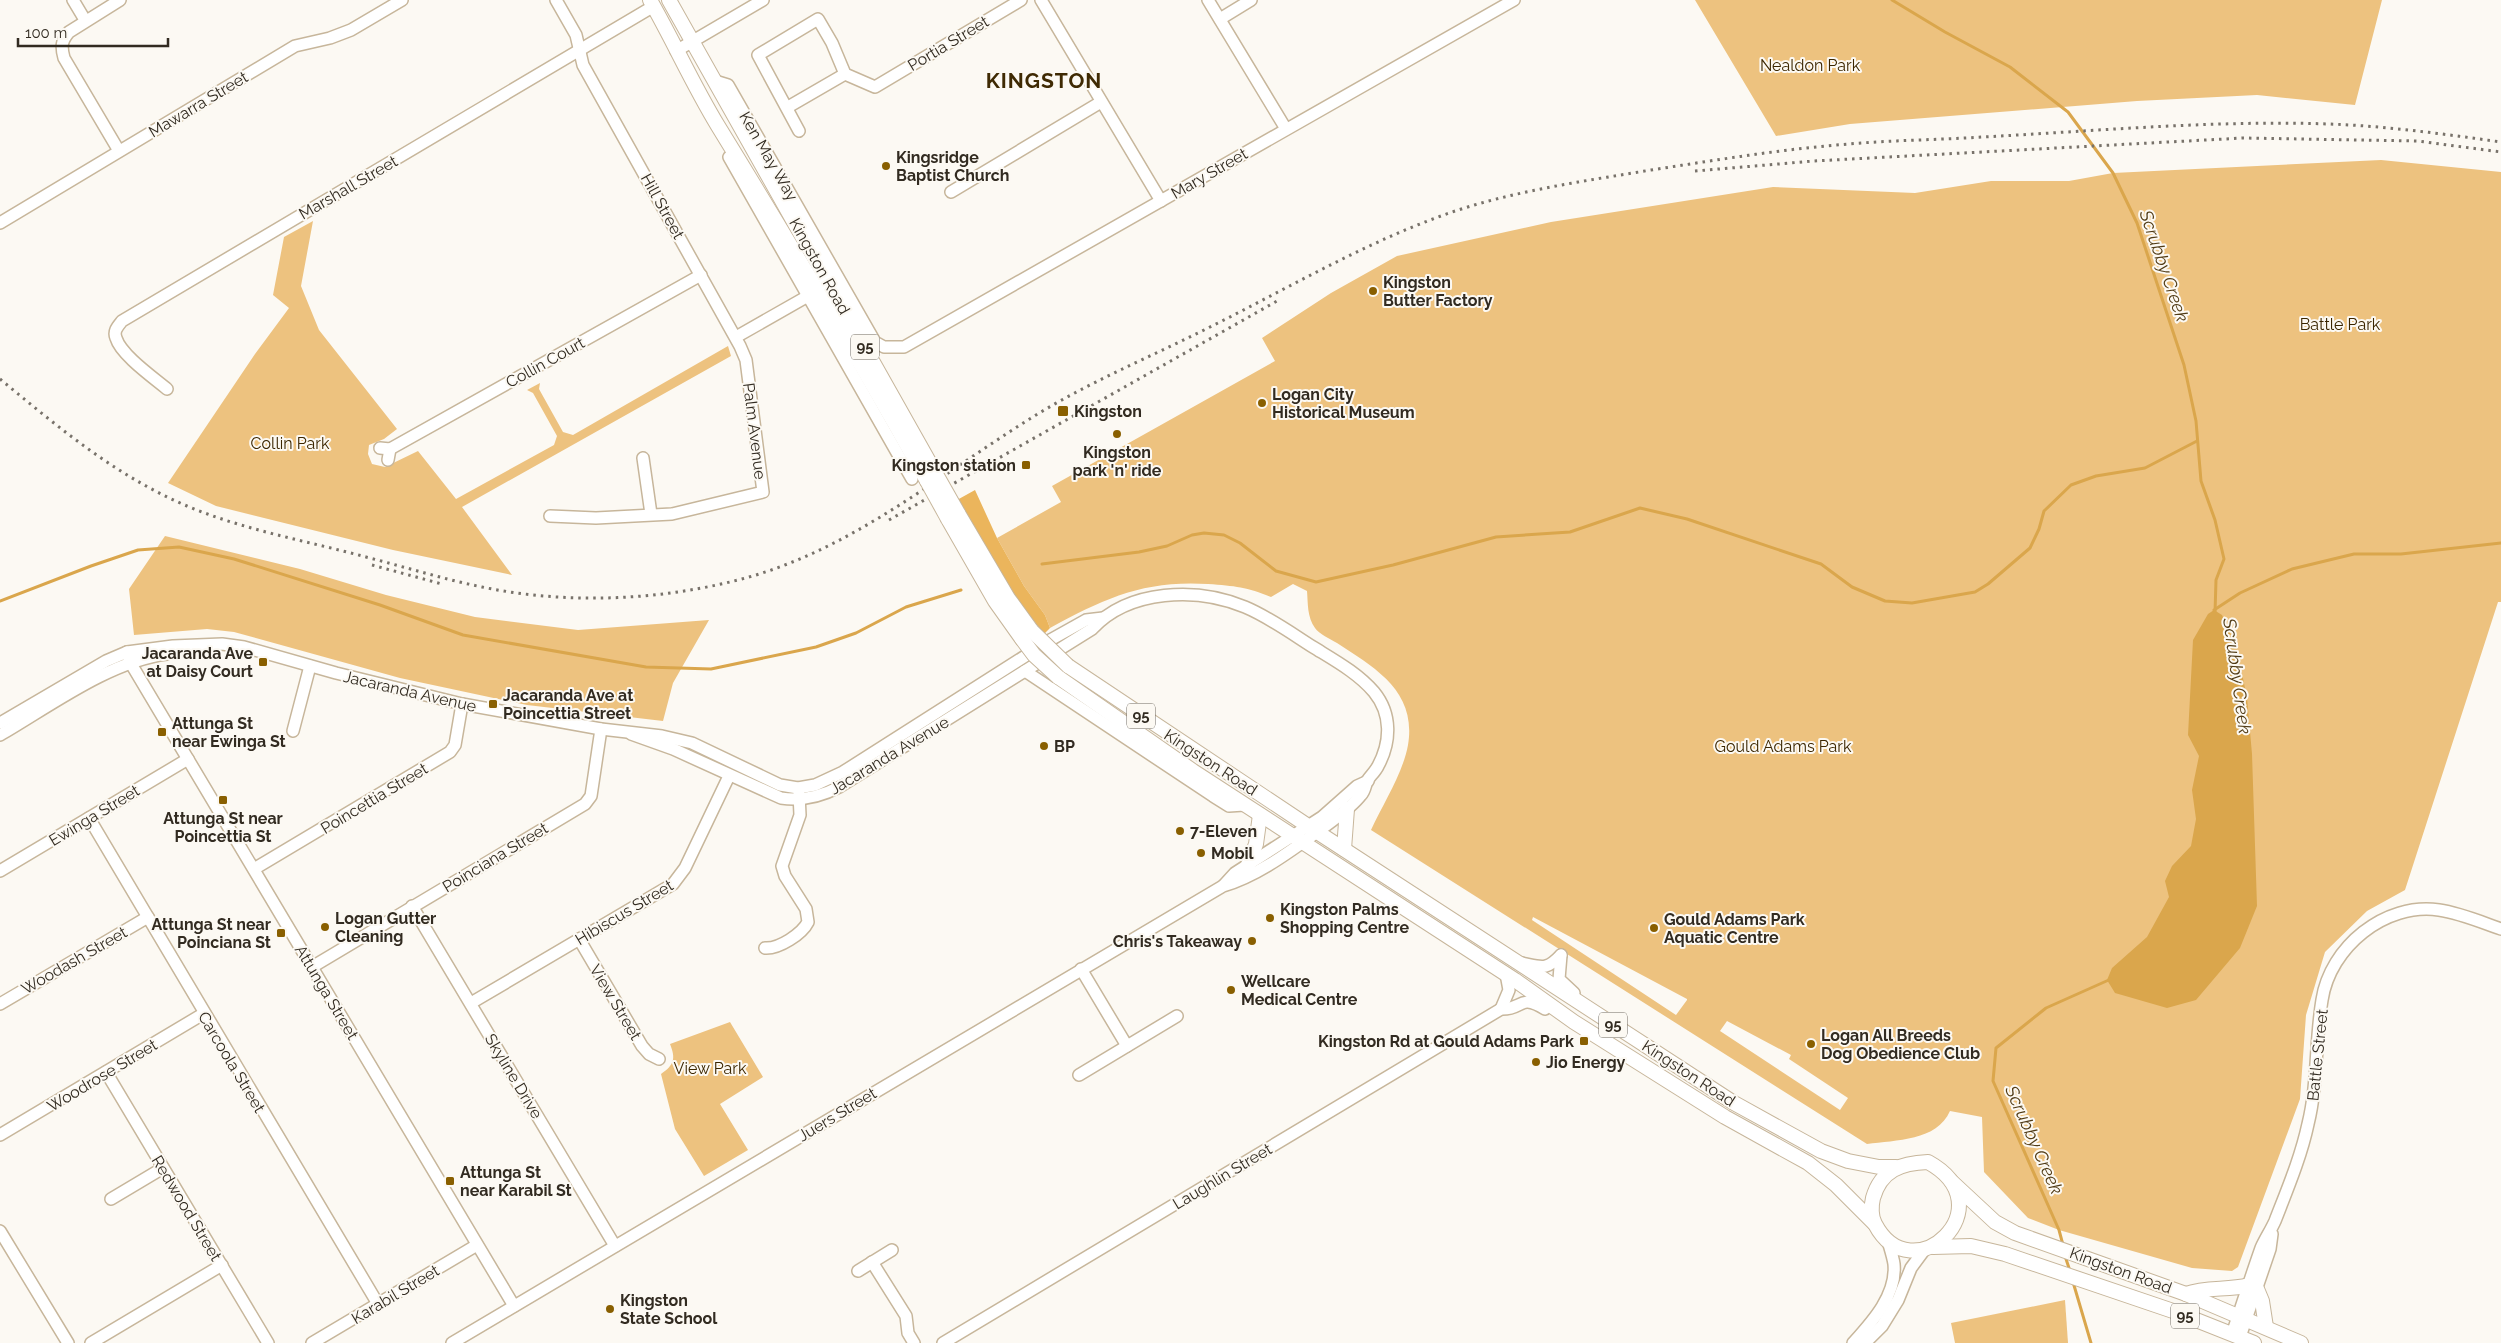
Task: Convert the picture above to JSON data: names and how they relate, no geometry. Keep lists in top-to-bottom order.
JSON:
{
  "streets": {
    "main road": ["Kingston Road", "95"],
    "street": [
      "Portia Street",
      "Mawarra Street",
      "Ken May Way",
      "Mary Street",
      "Marshall Street",
      "Hill Street",
      "Collin Court",
      "Palm Avenue",
      "Jacaranda Avenue",
      "Poincettia Street",
      "Ewinga Street",
      "Poinciana Street",
      "Hibiscus Street",
      "Woodash Street",
      "Attunga Street",
      "View Street",
      "Battle Street",
      "Carcoola Street",
      "Woodrose Street",
      "Skyline Drive",
      "Juers Street",
      "Laughlin Street",
      "Redwood Street",
      "Karabil Street"
    ]
  },
  "crossings": [
    ["Ken May Way", "Mary Street"],
    ["Ken May Way", "Kingston Road"],
    ["Marshall Street", "Hill Street"],
    ["Marshall Street", "Kingston Road"],
    ["Hill Street", "Collin Court"],
    ["Hill Street", "Palm Avenue"],
    ["Kingston Road", "95"],
    ["Kingston Road", "Jacaranda Avenue"],
    ["Kingston Road", "Battle Street"],
    ["Kingston Road", "Juers Street"],
    ["Kingston Road", "Laughlin Street"],
    ["Jacaranda Avenue", "Poincettia Street"],
    ["Jacaranda Avenue", "Poinciana Street"],
    ["Jacaranda Avenue", "Hibiscus Street"],
    ["Jacaranda Avenue", "Attunga Street"],
    ["Jacaranda Avenue", "Juers Street"],
    ["Poincettia Street", "Attunga Street"],
    ["Ewinga Street", "Attunga Street"],
    ["Ewinga Street", "Carcoola Street"],
    ["Poinciana Street", "Attunga Street"],
    ["Poinciana Street", "Skyline Drive"],
    ["Hibiscus Street", "View Street"],
    ["Hibiscus Street", "Skyline Drive"],
    ["Woodash Street", "Carcoola Street"],
    ["Attunga Street", "Juers Street"],
    ["Attunga Street", "Karabil Street"],
    ["Carcoola Street", "Woodrose Street"],
    ["Carcoola Street", "Karabil Street"],
    ["Woodrose Street", "Redwood Street"],
    ["Skyline Drive", "Juers Street"]
  ],
  "districts": ["KINGSTON"],
  "water": ["Scrubby Creek"],
  "parks": [
    "Nealdon Park",
    "Battle Park",
    "Collin Park",
    "Gould Adams Park",
    "View Park"
  ],
  "places": {
    "other": [
      "Kingsridge Baptist Church",
      "Kingston Butter Factory",
      "Logan City Historical Museum",
      "Kingston park 'n' ride",
      "BP",
      "7-Eleven",
      "Mobil",
      "Kingston Palms Shopping Centre",
      "Logan Gutter Cleaning",
      "Gould Adams Park Aquatic Centre",
      "Chris's Takeaway",
      "Wellcare Medical Centre",
      "Logan All Breeds Dog Obedience Club",
      "Jio Energy",
      "Kingston State School"
    ],
    "transit": [
      "Kingston",
      "Kingston station",
      "Jacaranda Ave at Daisy Court",
      "Jacaranda Ave at Poincettia Street",
      "Attunga St near Ewinga St",
      "Attunga St near Poincettia St",
      "Attunga St near Poinciana St",
      "Kingston Rd at Gould Adams Park",
      "Attunga St near Karabil St"
    ]
  },
  "scale_bar": "100 m"
}
